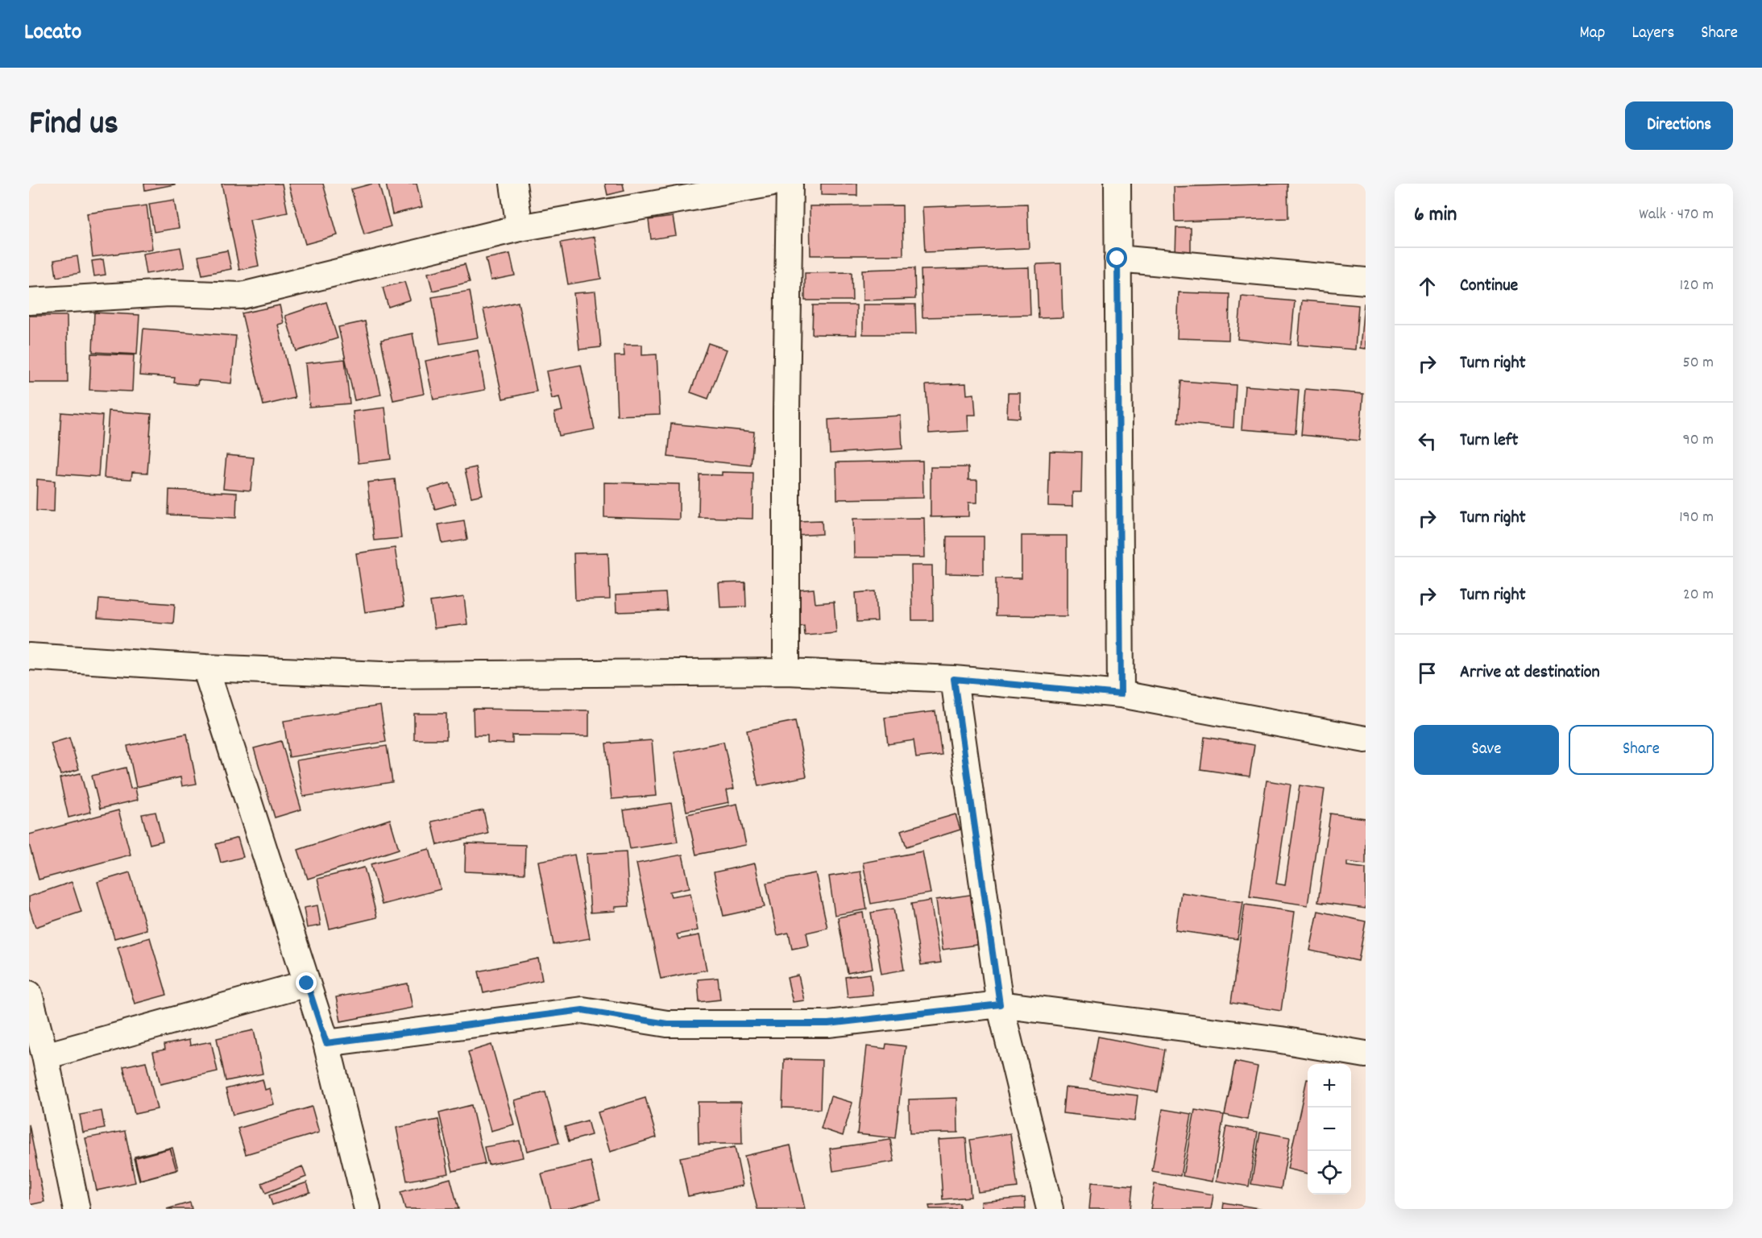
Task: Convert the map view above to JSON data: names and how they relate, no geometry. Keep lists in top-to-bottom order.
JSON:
{
  "page": {
    "header": "Locato",
    "nav": ["Map", "Layers", "Share"],
    "title": "Find us",
    "buttons": [
      "Directions",
      ["Save", "Share"]
    ],
    "heading": ["6 min", "Walk · 470 m"],
    "list": [
      ["Continue", "120 m"],
      ["Turn right", "50 m"],
      ["Turn left", "90 m"],
      ["Turn right", "190 m"],
      ["Turn right", "20 m"],
      "Arrive at destination"
    ],
    "map_buttons": ["+", "−"]
  }
}
